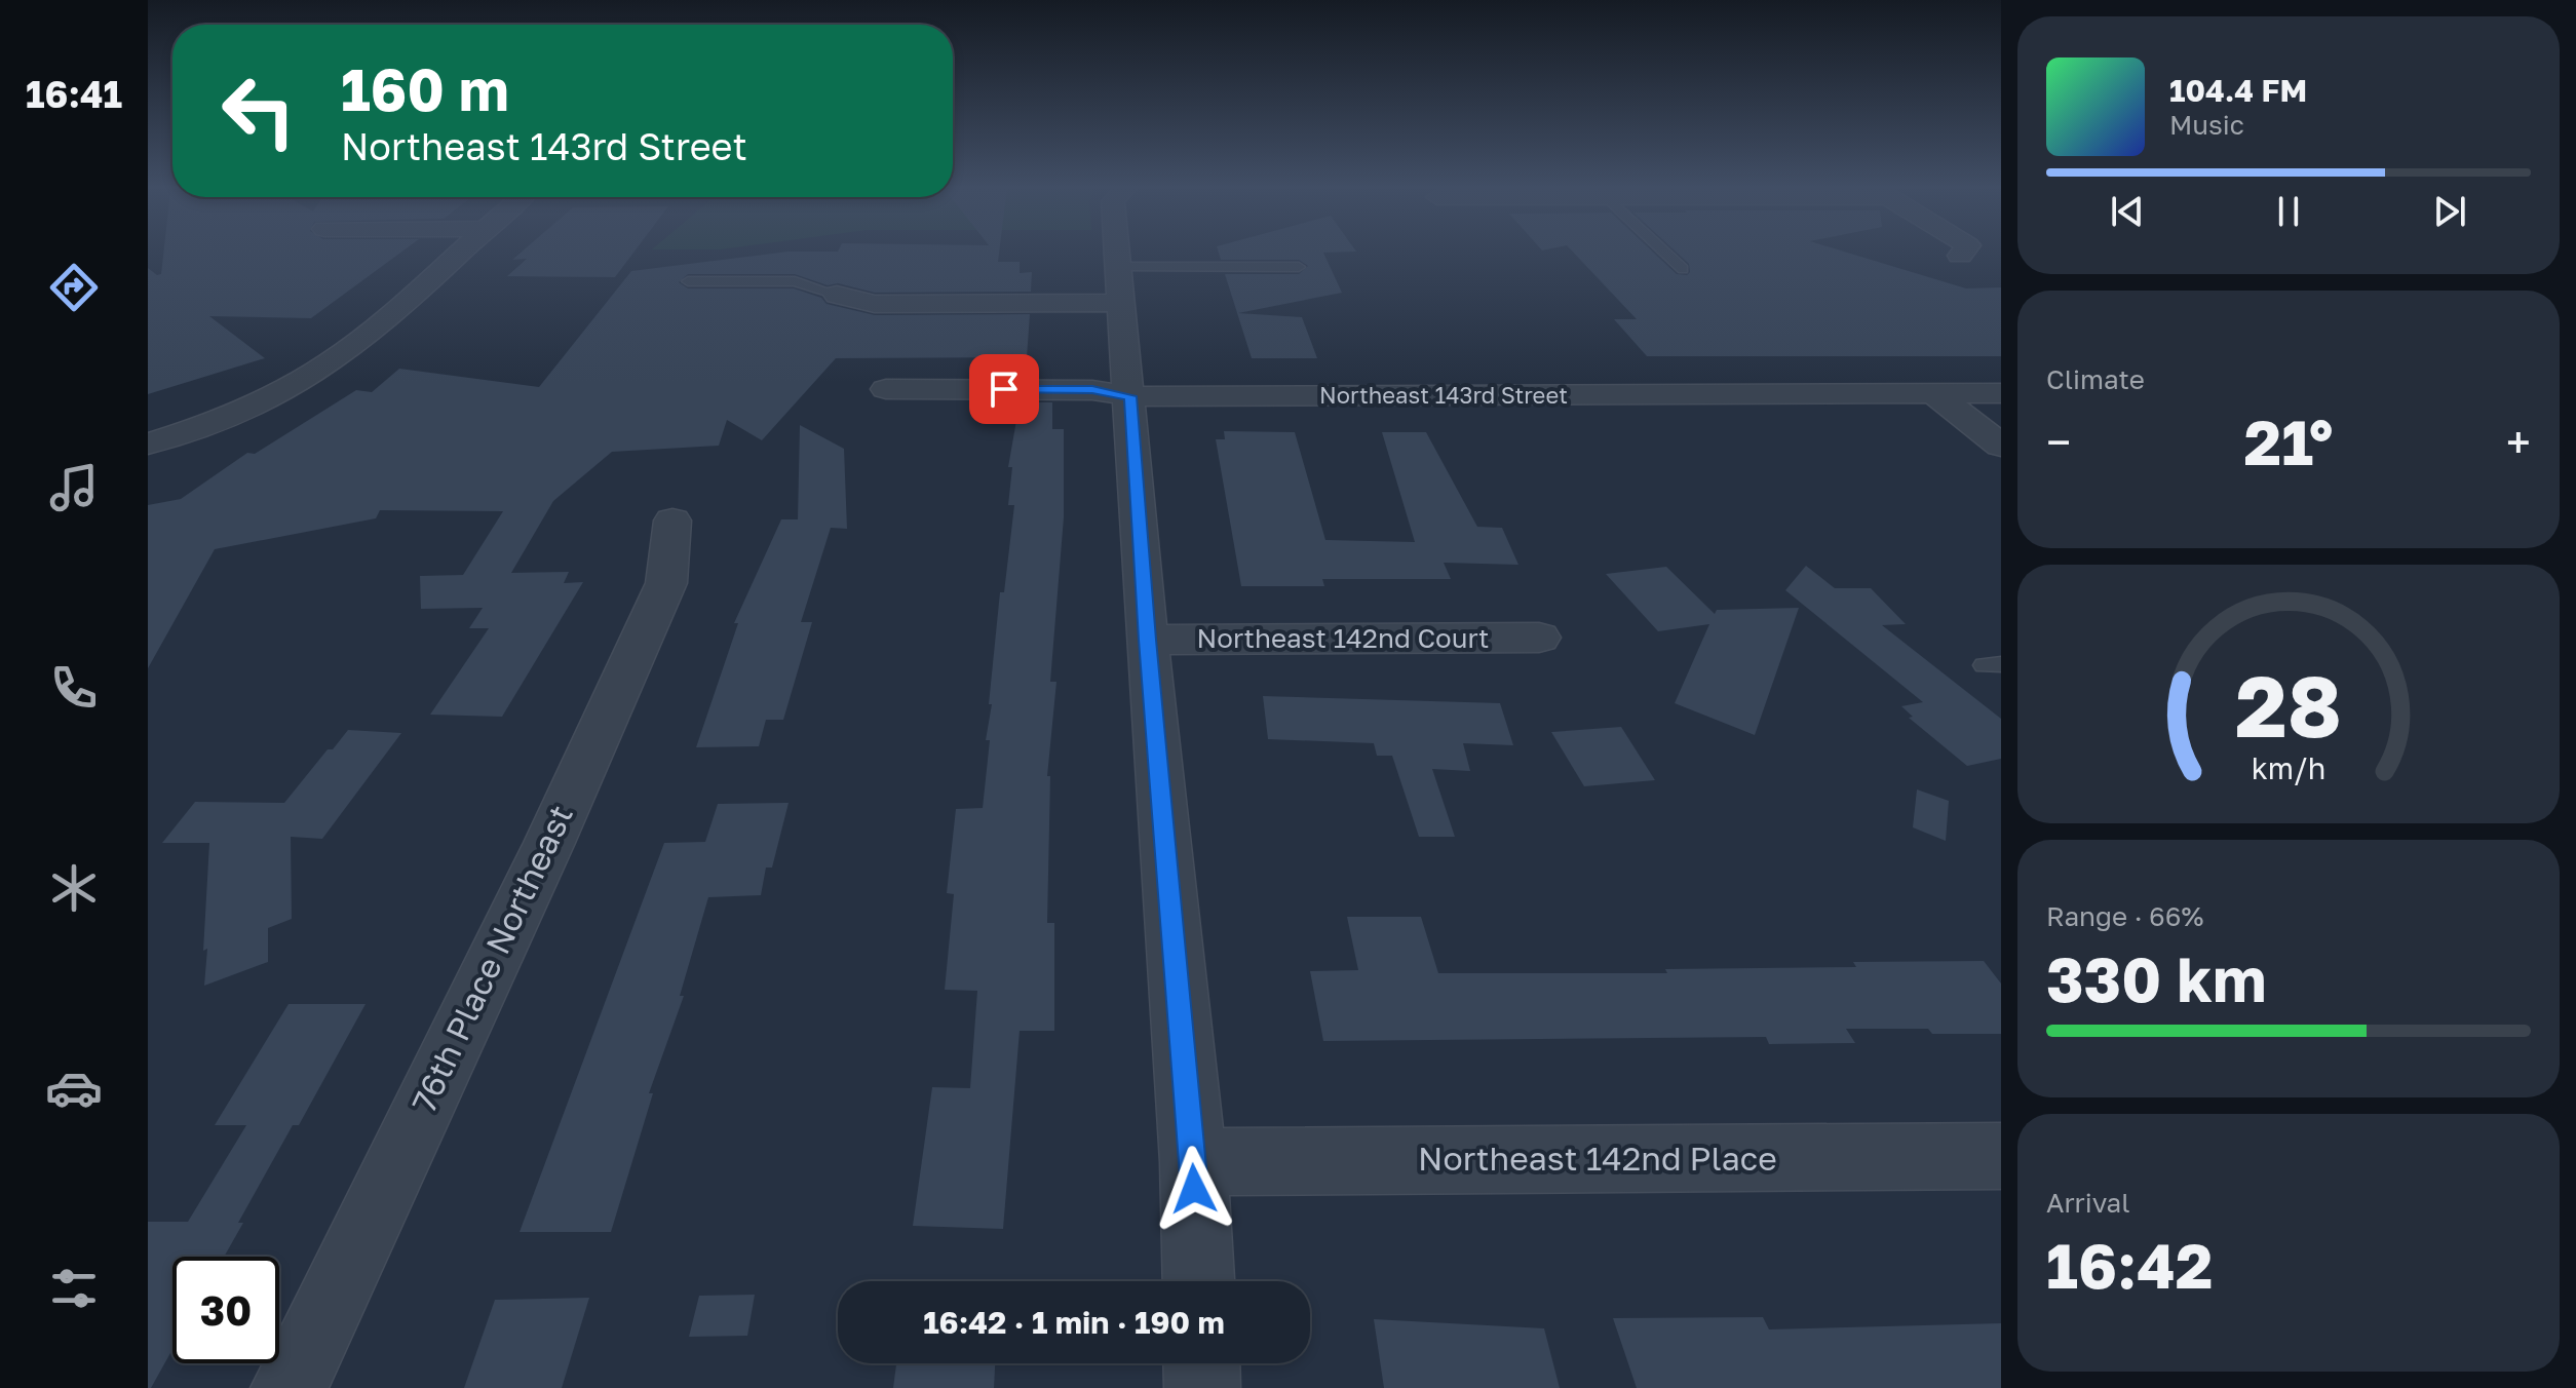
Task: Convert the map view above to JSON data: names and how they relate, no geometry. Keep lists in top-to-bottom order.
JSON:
{
  "streets": {
    "street": [
      "Northeast 143rd Street",
      "Northeast 142nd Court",
      "76th Place Northeast",
      "Northeast 142nd Place"
    ]
  },
  "page": {
    "tabs": "16:41",
    "turn": ["160 m", "Northeast 143rd Street"],
    "song": ["104.4 FM", "Music"],
    "tile": [
      "Climate",
      ["Range · 66%", "330 km"],
      ["Arrival", "16:42"]
    ],
    "heat": ["−", "21°", "+"],
    "limit": "30",
    "trip": "16:42 · 1 min · 190 m",
    "gauge": ["28", "km/h"]
  }
}
